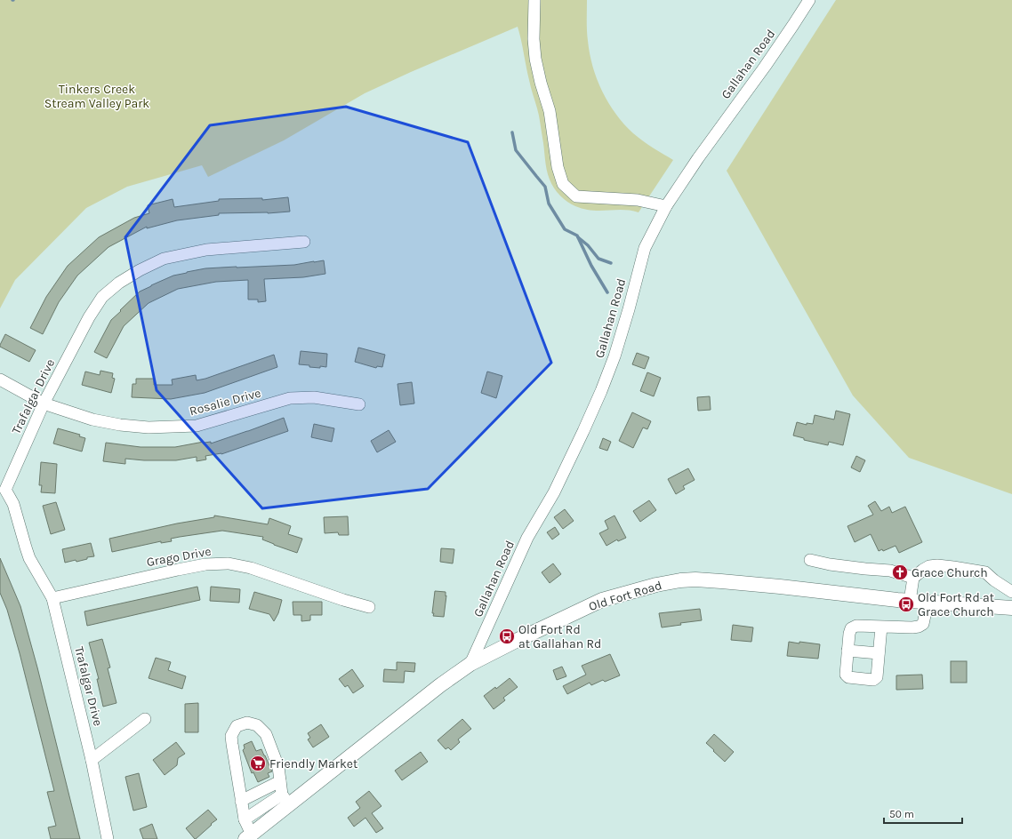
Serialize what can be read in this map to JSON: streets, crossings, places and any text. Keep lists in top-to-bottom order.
{
  "streets": {
    "main road": ["Old Fort Road"],
    "street": [
      "Gallahan Road",
      "Trafalgar Drive",
      "Rosalie Drive",
      "Grago Drive"
    ]
  },
  "crossings": [
    ["Gallahan Road", "Old Fort Road"],
    ["Trafalgar Drive", "Rosalie Drive"],
    ["Trafalgar Drive", "Grago Drive"]
  ],
  "parks": ["Tinkers Creek Stream Valley Park"],
  "places": {
    "church": ["Grace Church"],
    "bus stop": ["Old Fort Rd at Grace Church", "Old Fort Rd at Gallahan Rd"],
    "supermarket": ["Friendly Market"]
  },
  "scale_bar": "50 m"
}
